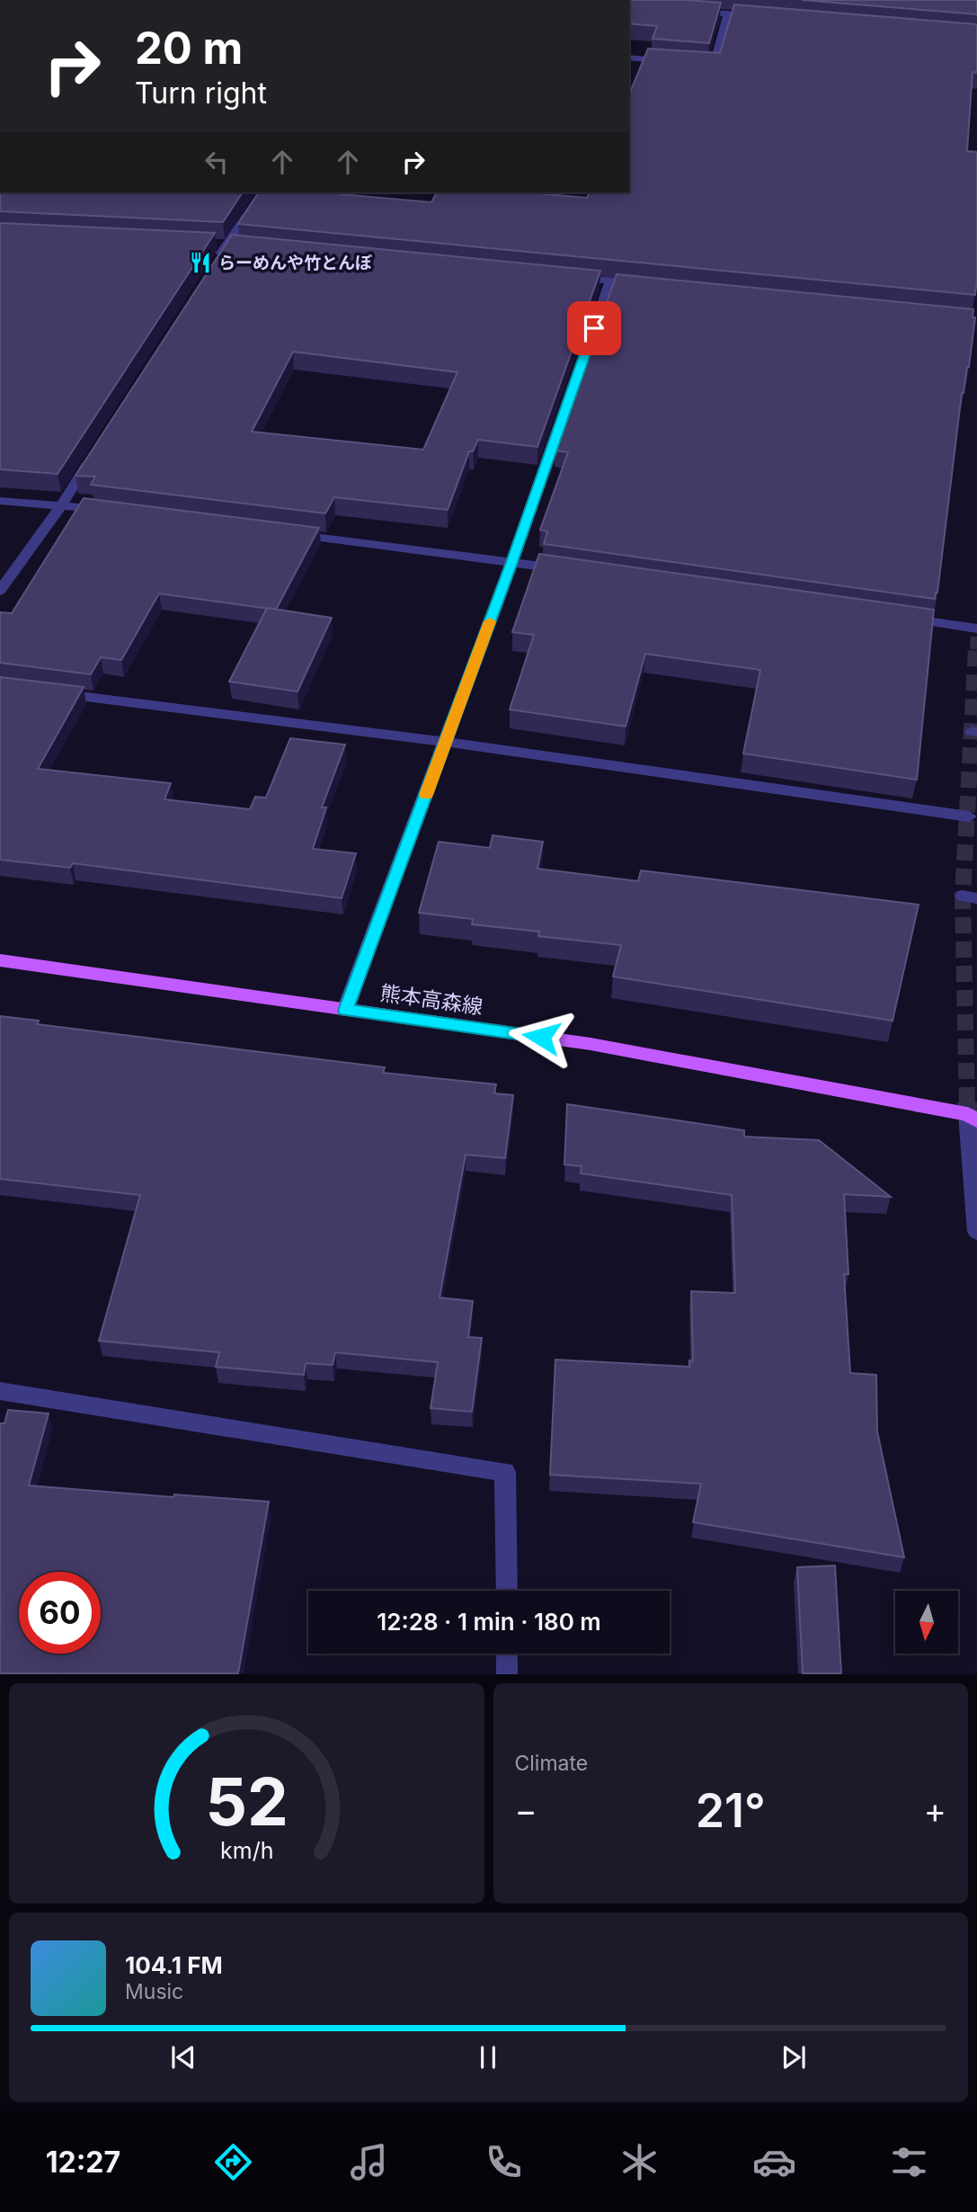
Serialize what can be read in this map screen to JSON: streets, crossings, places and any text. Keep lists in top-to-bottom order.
{
  "streets": {
    "main road": ["熊本高森線"]
  },
  "places": {
    "restaurant": ["らーめんや竹とんぼ"]
  },
  "north": "bottom",
  "page": {
    "turn": ["20 m", "Turn right"],
    "limit": "60",
    "trip": "12:28 · 1 min · 180 m",
    "tile": "Climate",
    "heat": ["−", "21°", "+"],
    "song": ["104.1 FM", "Music"],
    "tabs": "12:27",
    "gauge": ["52", "km/h"]
  }
}
